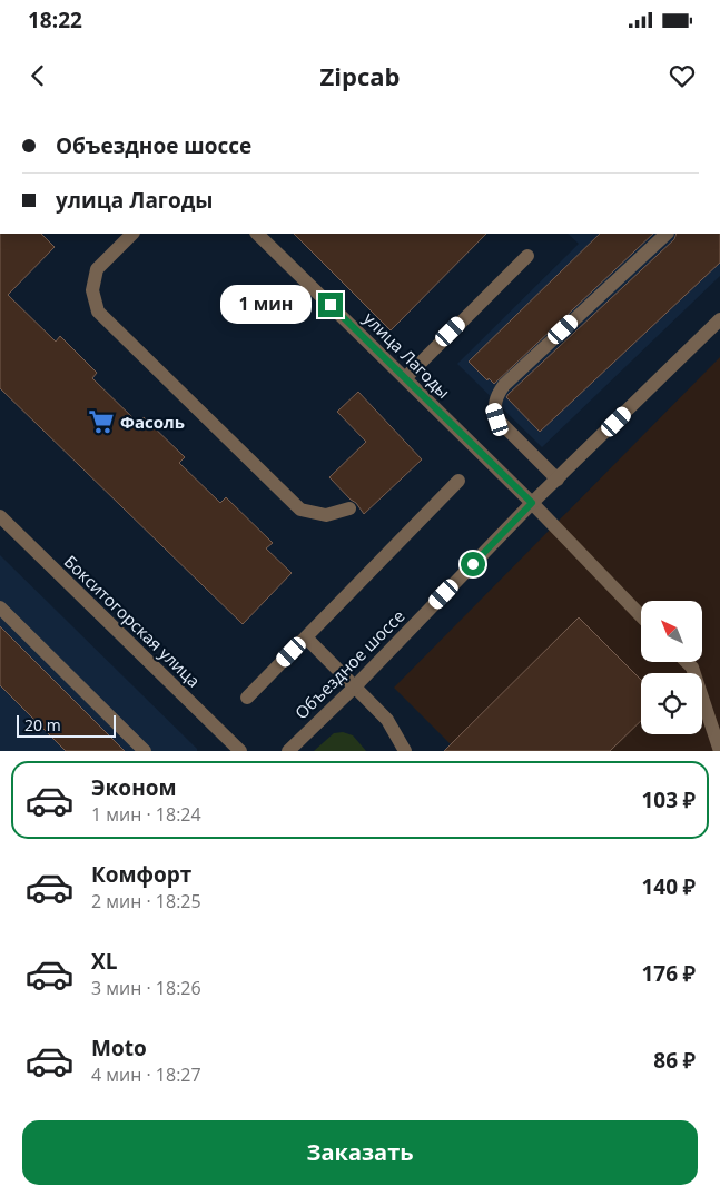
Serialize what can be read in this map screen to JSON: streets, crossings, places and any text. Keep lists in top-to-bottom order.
{
  "streets": {
    "street": ["улица Лагоды", "Бокситогорская улица", "Объездное шоссе"]
  },
  "crossings": [
    ["улица Лагоды", "Объездное шоссе"]
  ],
  "places": {
    "supermarket": ["Фасоль"]
  },
  "scale_bar": "20 m",
  "north": "top left",
  "page": {
    "status": "18:22",
    "header": "Zipcab",
    "banner": ["Объездное шоссе", "улица Лагоды"],
    "bubble": "1 мин",
    "scale": "20 m",
    "list": [
      {
        "name": "Эконом",
        "note": "1 мин · 18:24",
        "value": "103 ₽"
      },
      {
        "name": "Комфорт",
        "note": "2 мин · 18:25",
        "value": "140 ₽"
      },
      {
        "name": "XL",
        "note": "3 мин · 18:26",
        "value": "176 ₽"
      },
      {
        "name": "Moto",
        "note": "4 мин · 18:27",
        "value": "86 ₽"
      }
    ],
    "buttons": "Заказать"
  }
}
